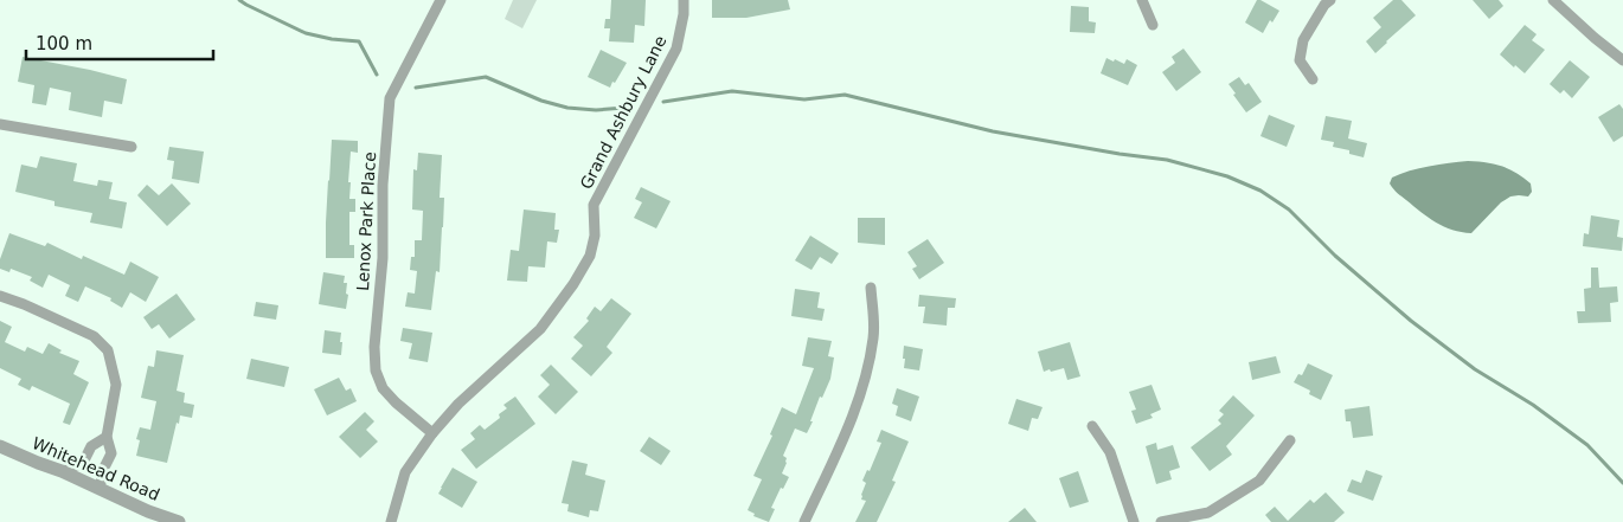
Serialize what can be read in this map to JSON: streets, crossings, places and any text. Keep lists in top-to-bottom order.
{
  "streets": {
    "street": ["Grand Ashbury Lane", "Lenox Park Place", "Whitehead Road"]
  },
  "crossings": [
    ["Grand Ashbury Lane", "Lenox Park Place"]
  ],
  "scale_bar": "100 m"
}
